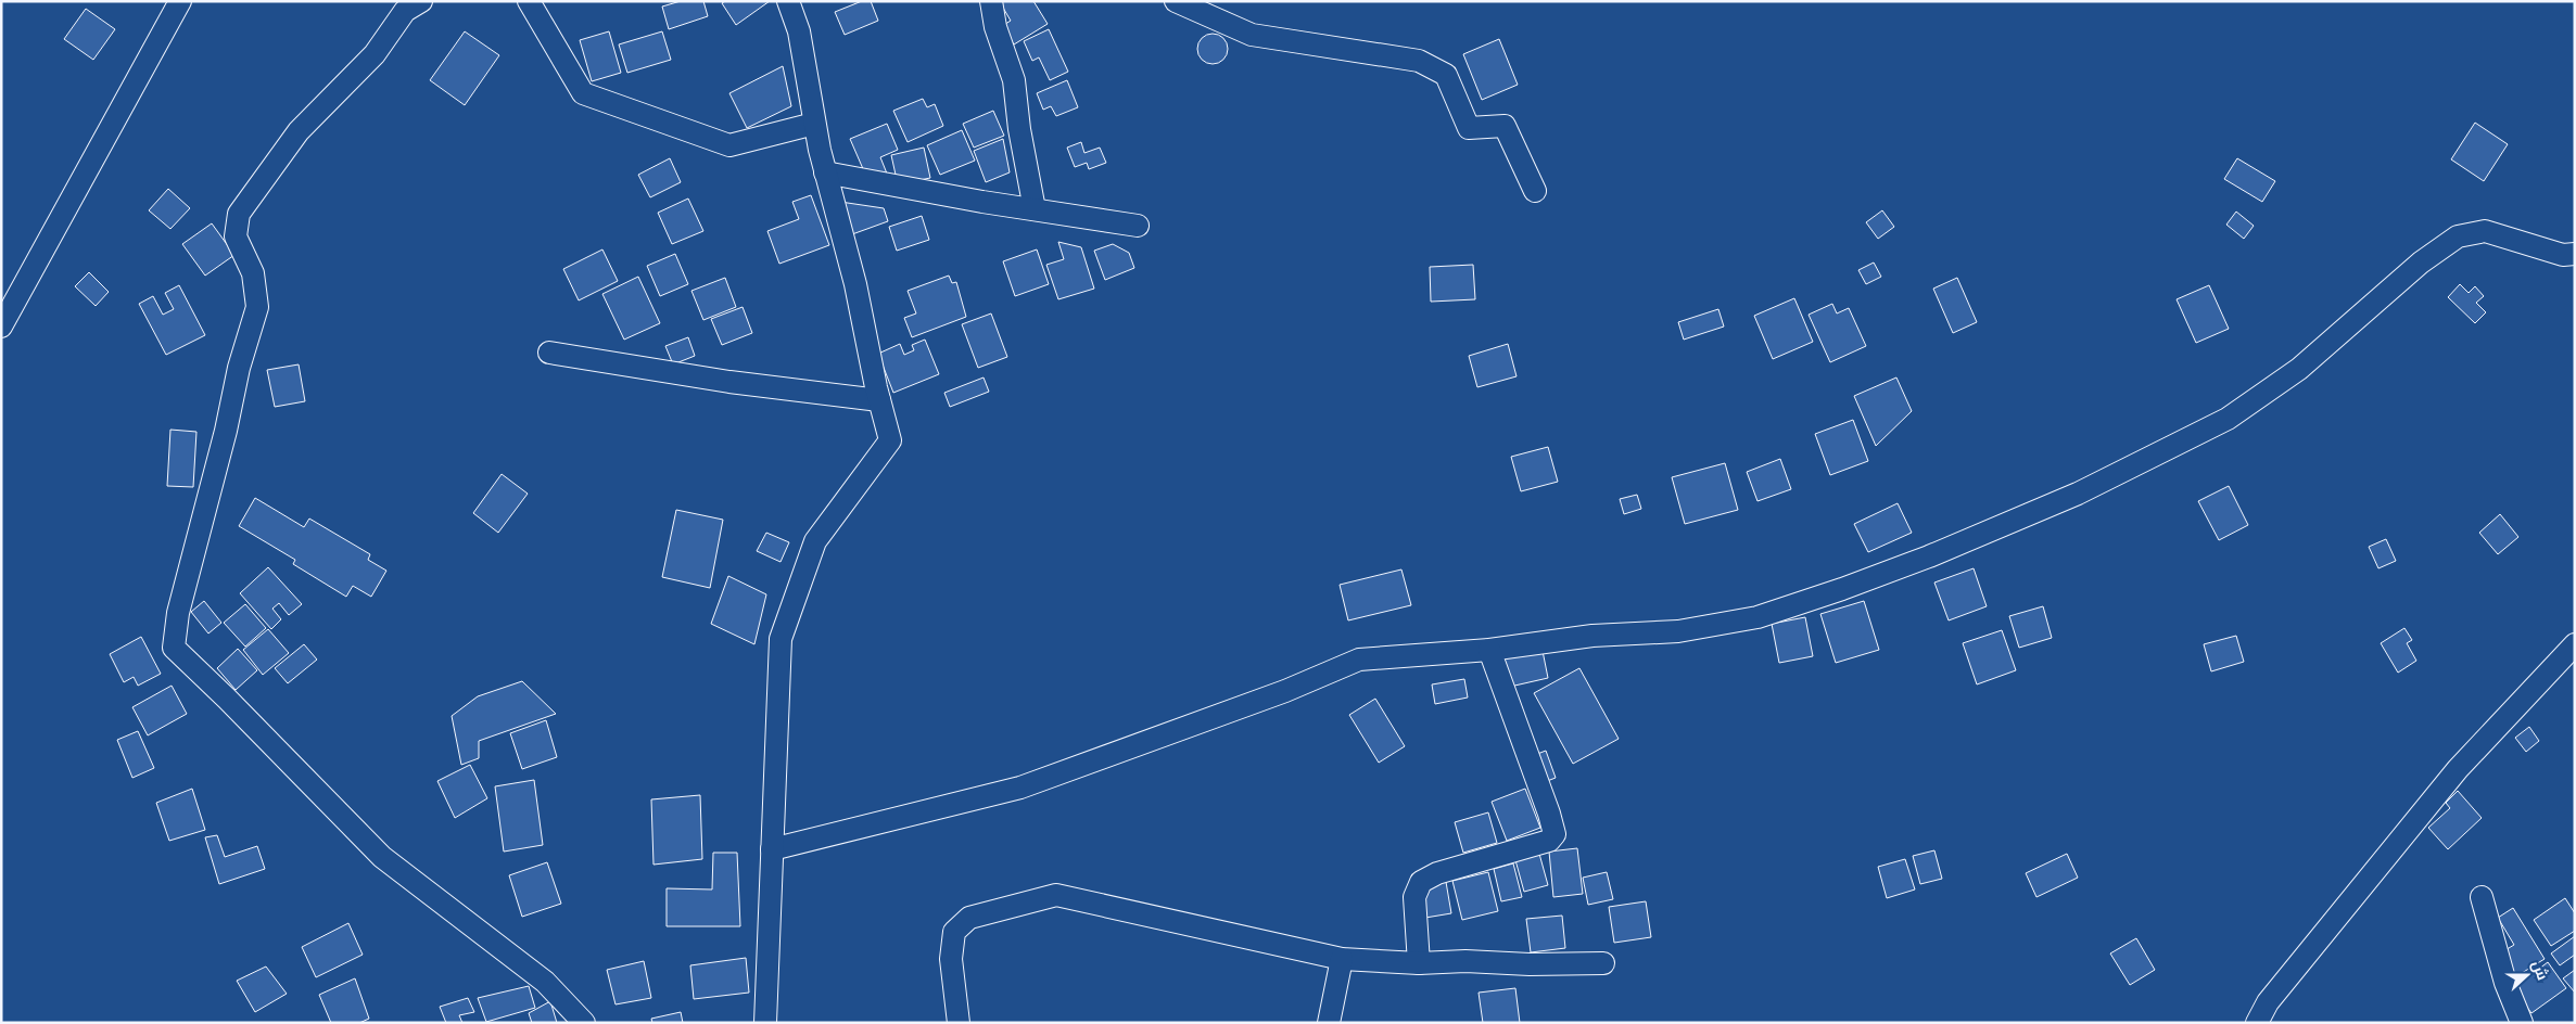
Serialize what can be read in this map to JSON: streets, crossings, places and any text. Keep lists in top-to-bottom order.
{
  "north": "right"
}
